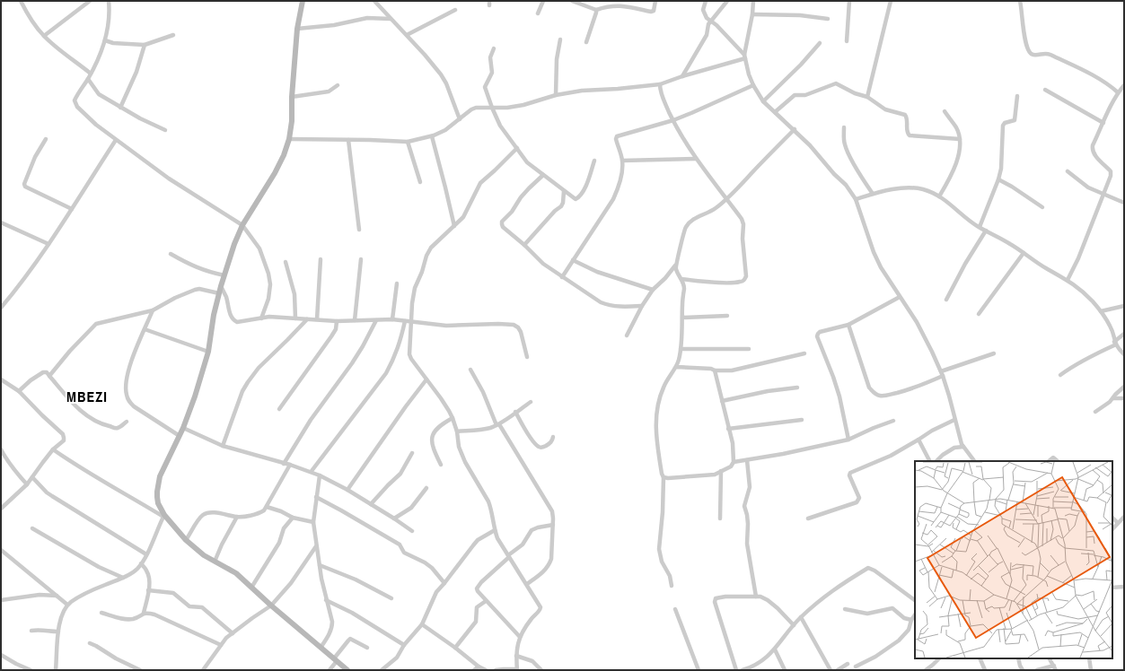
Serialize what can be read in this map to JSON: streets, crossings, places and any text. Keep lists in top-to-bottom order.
{
  "districts": ["MBEZI"]
}
